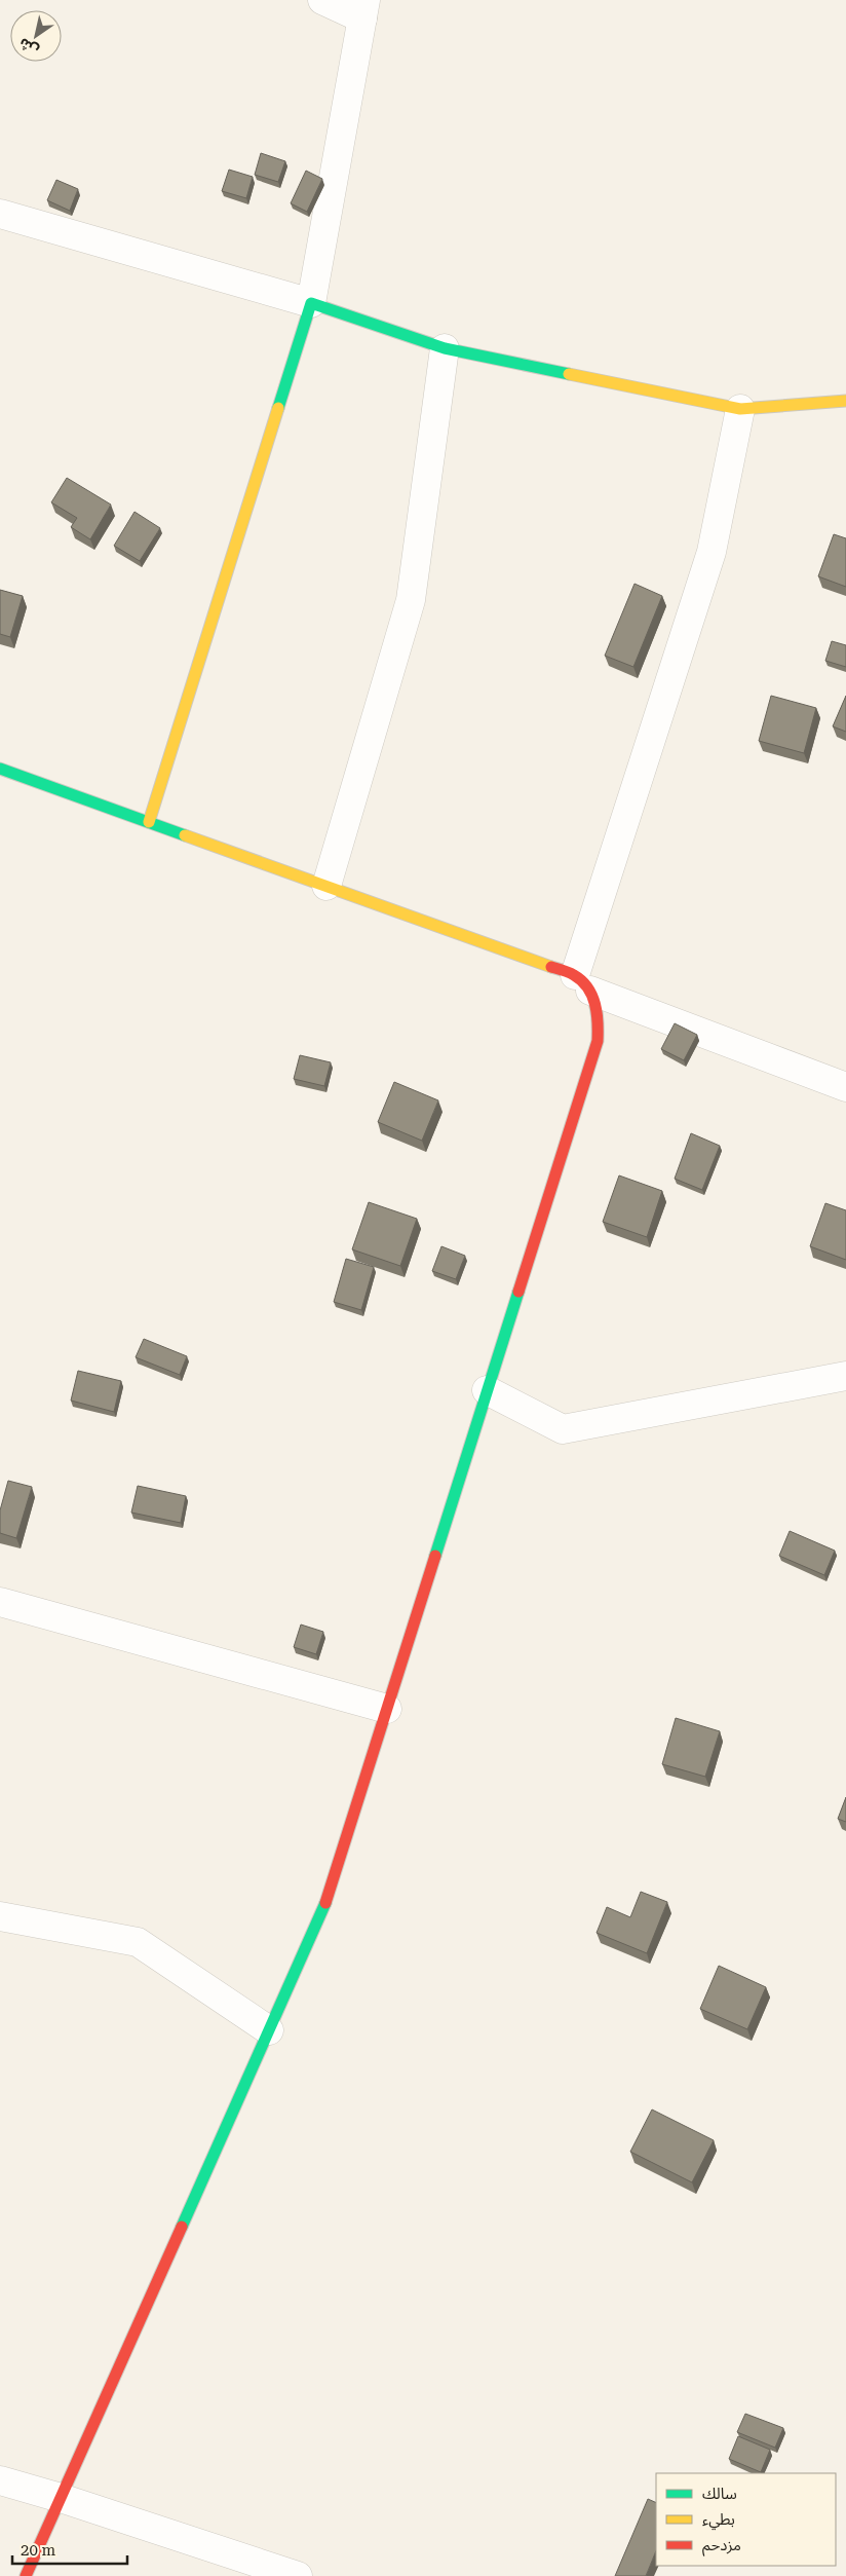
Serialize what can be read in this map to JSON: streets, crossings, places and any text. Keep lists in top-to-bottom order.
{
  "legend": ["سالك", "بطيء", "مزدحم"],
  "scale_bar": "20 m",
  "north": "bottom left"
}
